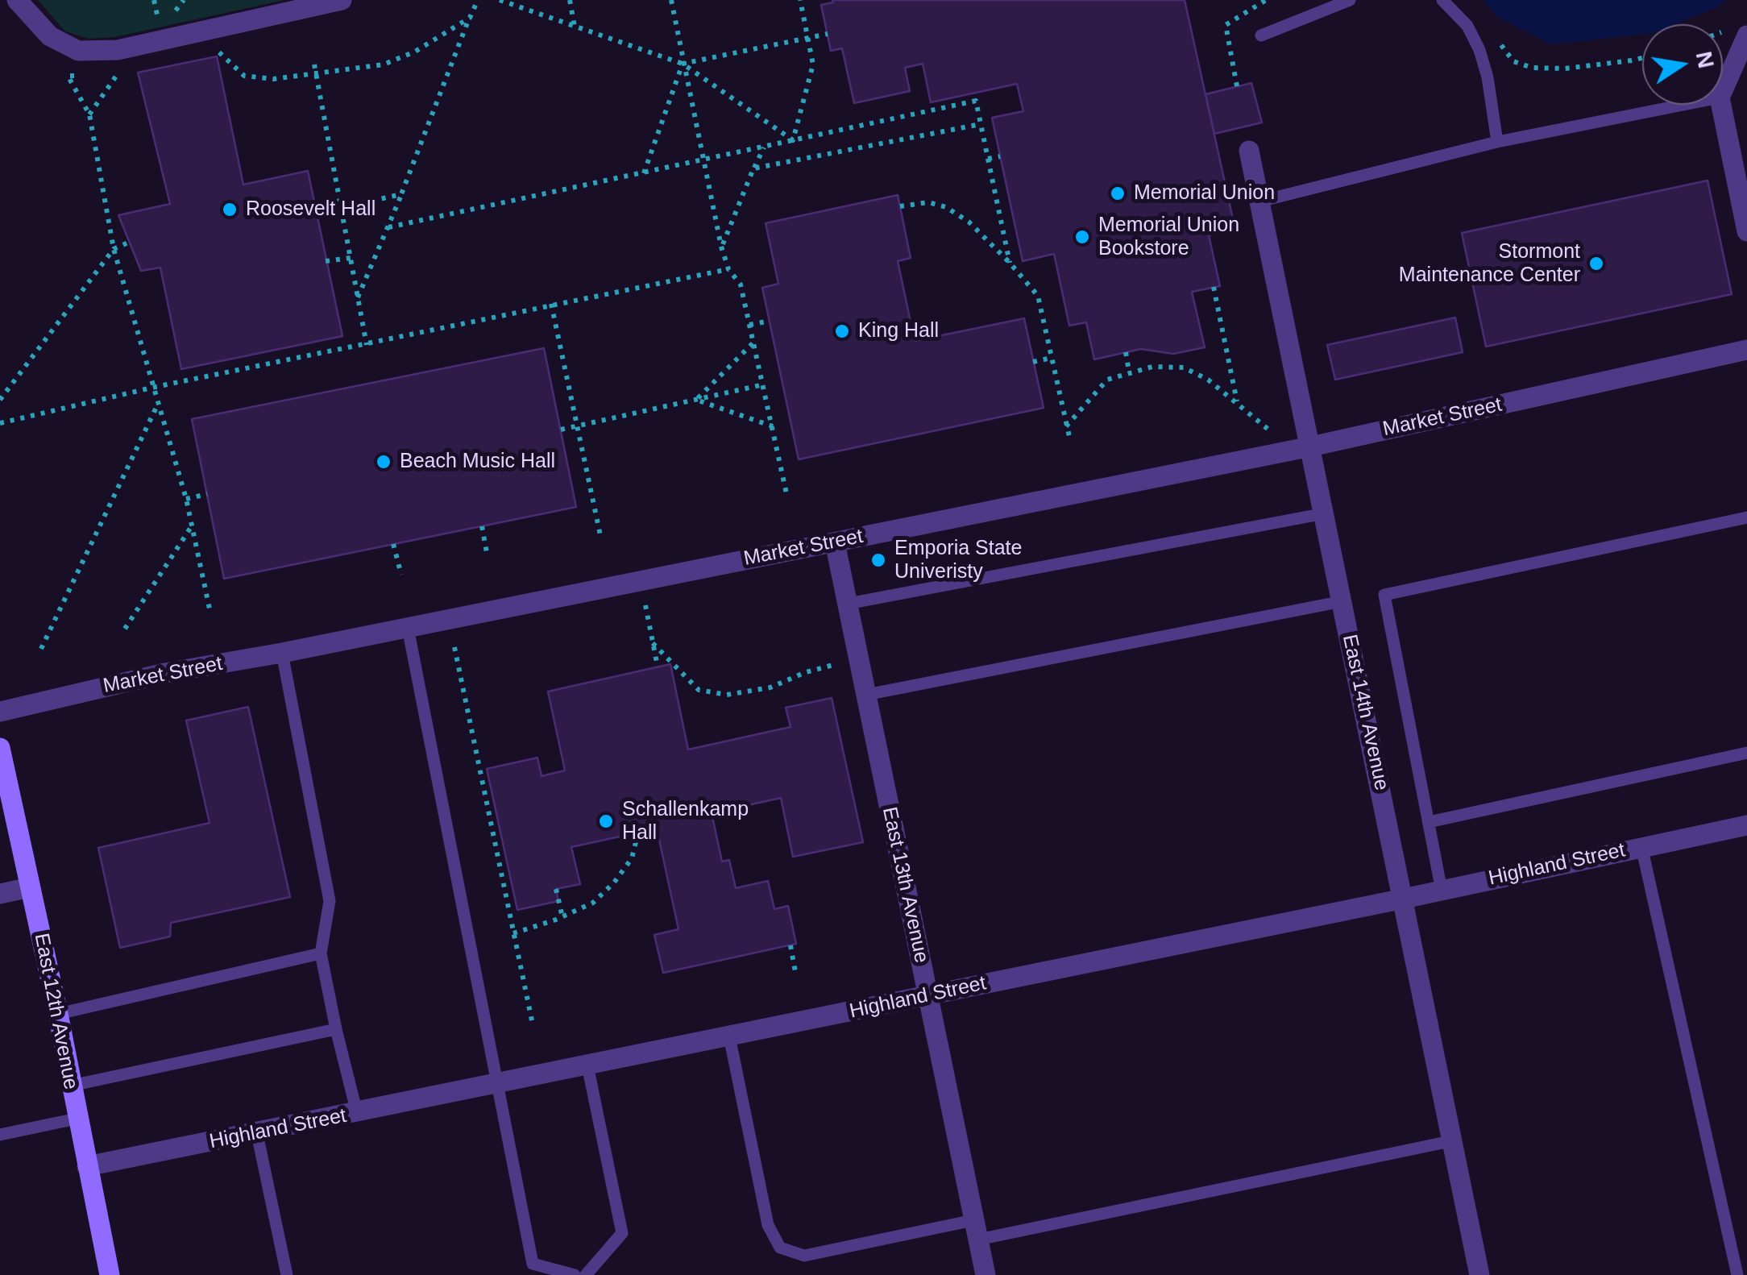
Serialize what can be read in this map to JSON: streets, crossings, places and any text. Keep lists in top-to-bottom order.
{
  "streets": {
    "main road": ["East 12th Avenue"],
    "street": [
      "Market Street",
      "East 14th Avenue",
      "Highland Street",
      "East 13th Avenue"
    ]
  },
  "crossings": [
    ["Market Street", "East 14th Avenue"],
    ["Market Street", "East 13th Avenue"],
    ["East 14th Avenue", "Highland Street"],
    ["Highland Street", "East 13th Avenue"],
    ["Highland Street", "East 12th Avenue"]
  ],
  "places": [
    "Memorial Union",
    "Roosevelt Hall",
    "Memorial Union Bookstore",
    "Stormont Maintenance Center",
    "King Hall",
    "Beach Music Hall",
    "Emporia State Univeristy",
    "Schallenkamp Hall"
  ],
  "north": "right"
}
